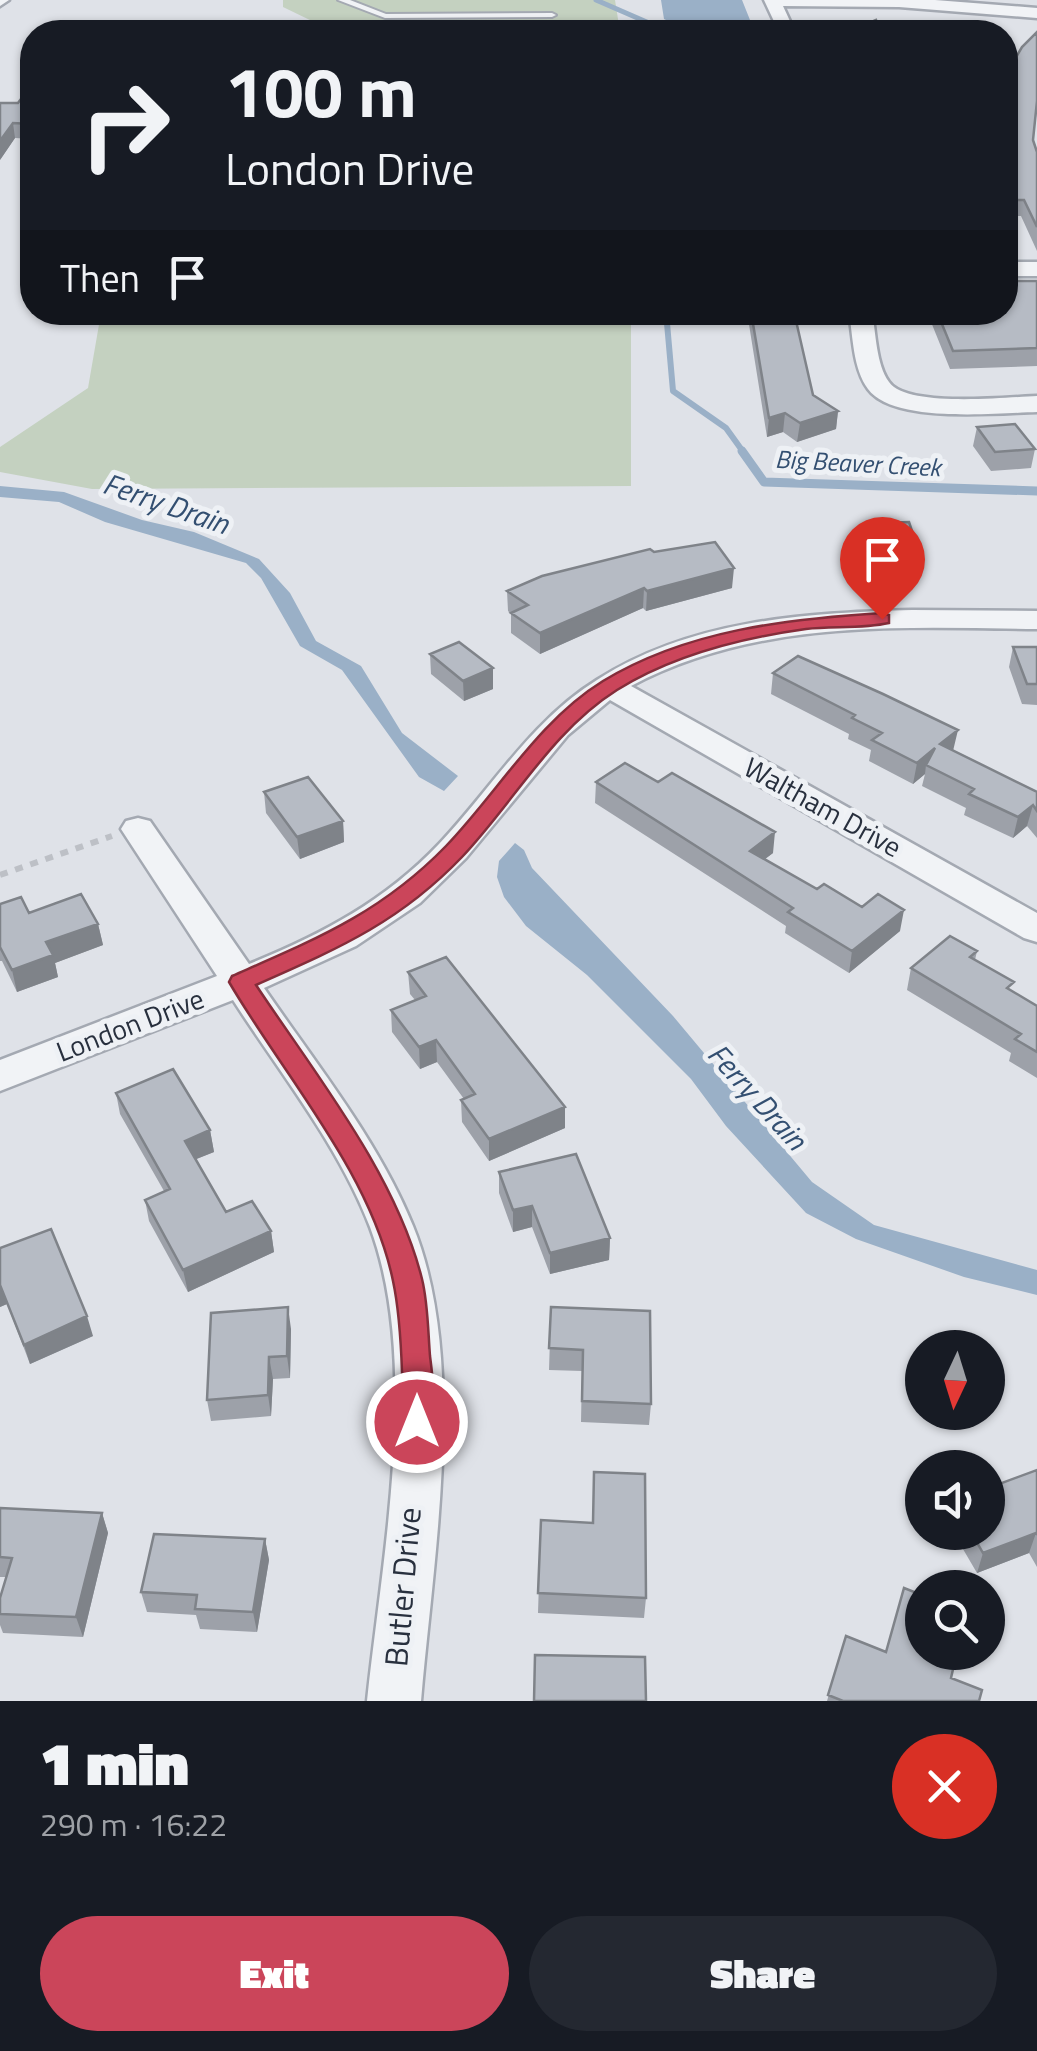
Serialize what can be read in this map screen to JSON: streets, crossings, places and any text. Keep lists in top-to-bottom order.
{
  "streets": {
    "street": ["Waltham Drive", "London Drive", "Butler Drive"]
  },
  "crossings": [
    ["Waltham Drive", "London Drive"],
    ["London Drive", "Butler Drive"]
  ],
  "water": ["Big Beaver Creek", "Ferry Drain"],
  "north": "bottom",
  "page": {
    "turn": ["100 m", "London Drive"],
    "then": "Then",
    "heading": ["1 min", "290 m · 16:22"],
    "buttons": ["Exit", "Share"]
  }
}
